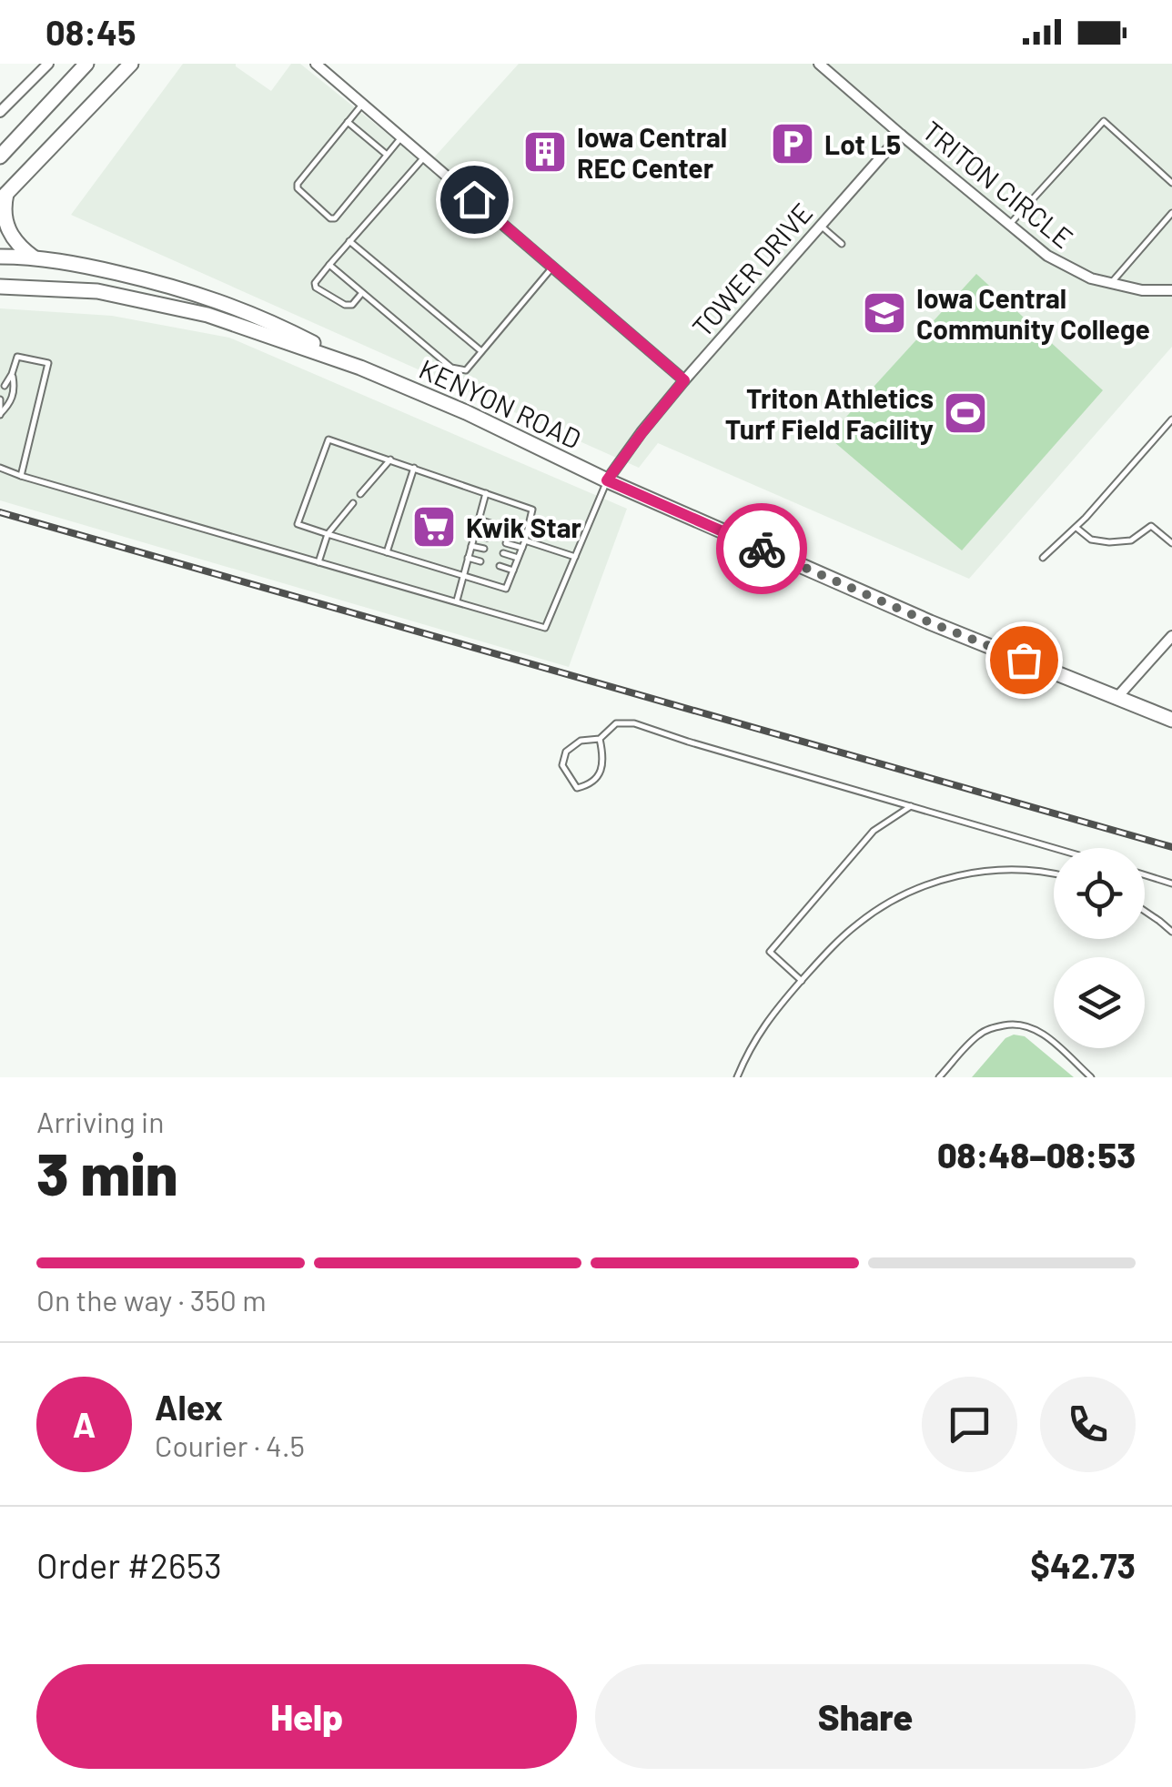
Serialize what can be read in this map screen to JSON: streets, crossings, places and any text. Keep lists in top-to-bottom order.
{
  "streets": {
    "main road": ["KENYON ROAD"],
    "street": ["TRITON CIRCLE", "TOWER DRIVE"]
  },
  "crossings": [
    ["TRITON CIRCLE", "TOWER DRIVE"],
    ["TOWER DRIVE", "KENYON ROAD"]
  ],
  "places": {
    "parking": ["Lot L5"],
    "building": ["Iowa Central REC Center"],
    "school or university": ["Iowa Central Community College"],
    "sports": ["Triton Athletics Turf Field Facility"],
    "supermarket": ["Kwik Star"]
  },
  "page": {
    "status": "08:45",
    "heading": ["3 min", "Arriving in", "08:48–08:53"],
    "panel": [
      "Alex",
      "Courier · 4.5",
      "Order #2653",
      "$42.73"
    ],
    "bar": "On the way · 350 m",
    "round": "A",
    "buttons": ["Help", "Share"]
  }
}
